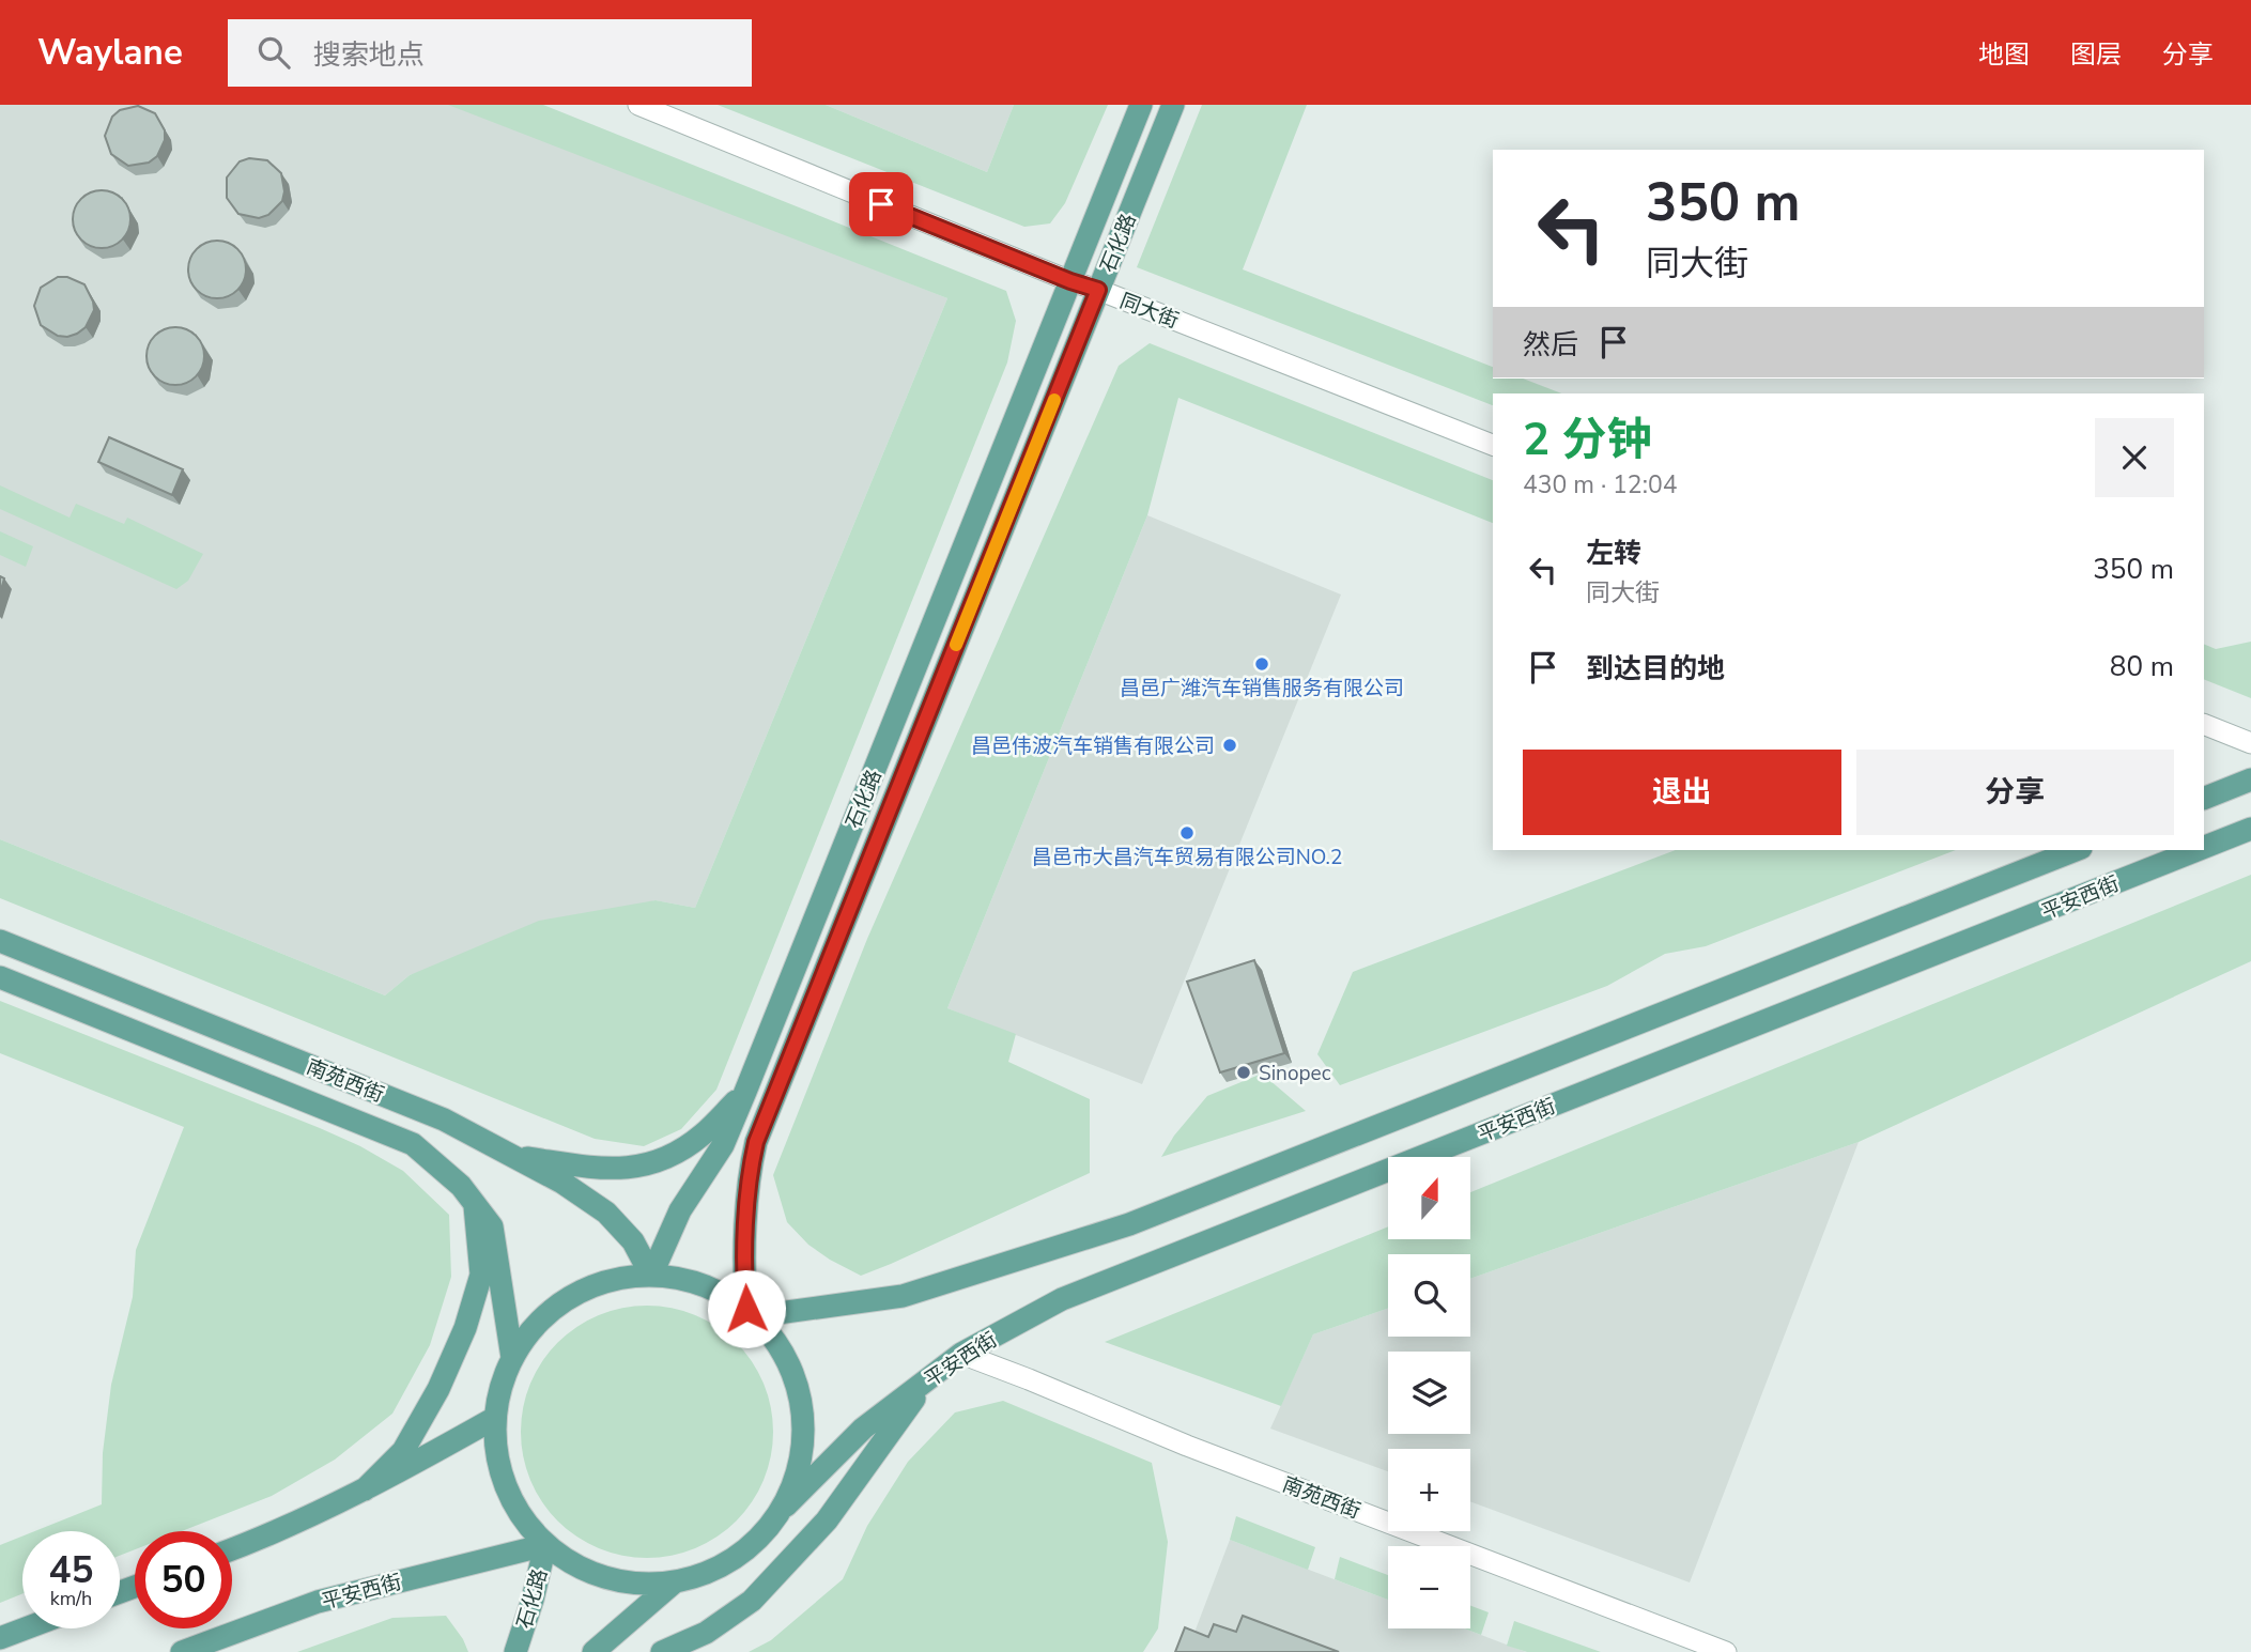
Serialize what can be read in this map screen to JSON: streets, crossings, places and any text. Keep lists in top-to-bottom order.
{
  "streets": {
    "main road": ["石化路", "平安西街", "南苑西街"],
    "street": ["同大街"]
  },
  "crossings": [
    ["石化路", "同大街"],
    ["石化路", "平安西街"],
    ["石化路", "南苑西街"],
    ["平安西街", "南苑西街"]
  ],
  "places": [
    "昌邑广潍汽车销售服务有限公司",
    "昌邑伟波汽车销售有限公司",
    "昌邑市大昌汽车贸易有限公司NO.2",
    "Sinopec"
  ],
  "north": "top",
  "page": {
    "header": "Waylane",
    "search": "搜索地点",
    "nav": ["地图", "图层", "分享"],
    "turn": ["350 m", "同大街"],
    "then": "然后",
    "heading": ["2 分钟", "430 m · 12:04"],
    "list": [
      {
        "name": "左转",
        "note": "同大街",
        "value": "350 m"
      },
      {
        "name": "到达目的地",
        "value": "80 m"
      }
    ],
    "buttons": ["退出", "分享"],
    "map_buttons": ["+", "−"],
    "speed": "45 km/h",
    "limit": "50"
  }
}
